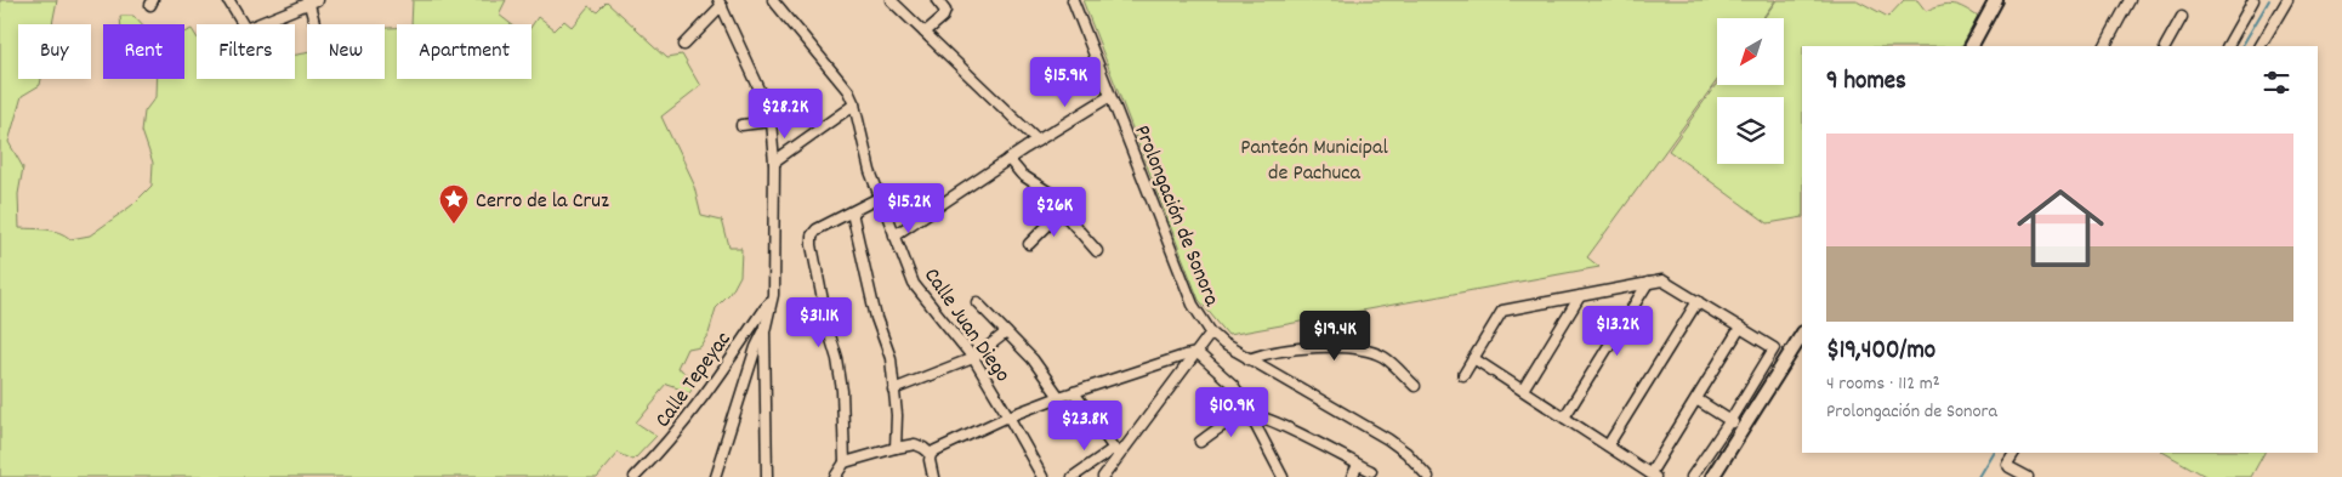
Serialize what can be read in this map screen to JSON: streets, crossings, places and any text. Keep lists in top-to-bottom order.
{
  "streets": {
    "street": ["Prolongación de Sonora", "Calle Juan Diego", "Calle Tepeyac"]
  },
  "parks": ["Panteón Municipal de Pachuca"],
  "places": {
    "place": ["Cerro de la Cruz"]
  },
  "north": "bottom left",
  "page": {
    "chip": [
      "Buy",
      "Rent",
      "Filters",
      "New",
      "Apartment"
    ],
    "heading": "9 homes",
    "price": [
      "$15.9K",
      "$28.2K",
      "$15.2K",
      "$26K",
      "$31.1K",
      "$13.2K",
      "$19.4K",
      "$10.9K",
      "$23.8K"
    ],
    "list": [
      {
        "name": "$19,400/mo",
        "note": "4 rooms · 112 m² · Prolongación de Sonora"
      }
    ]
  }
}
